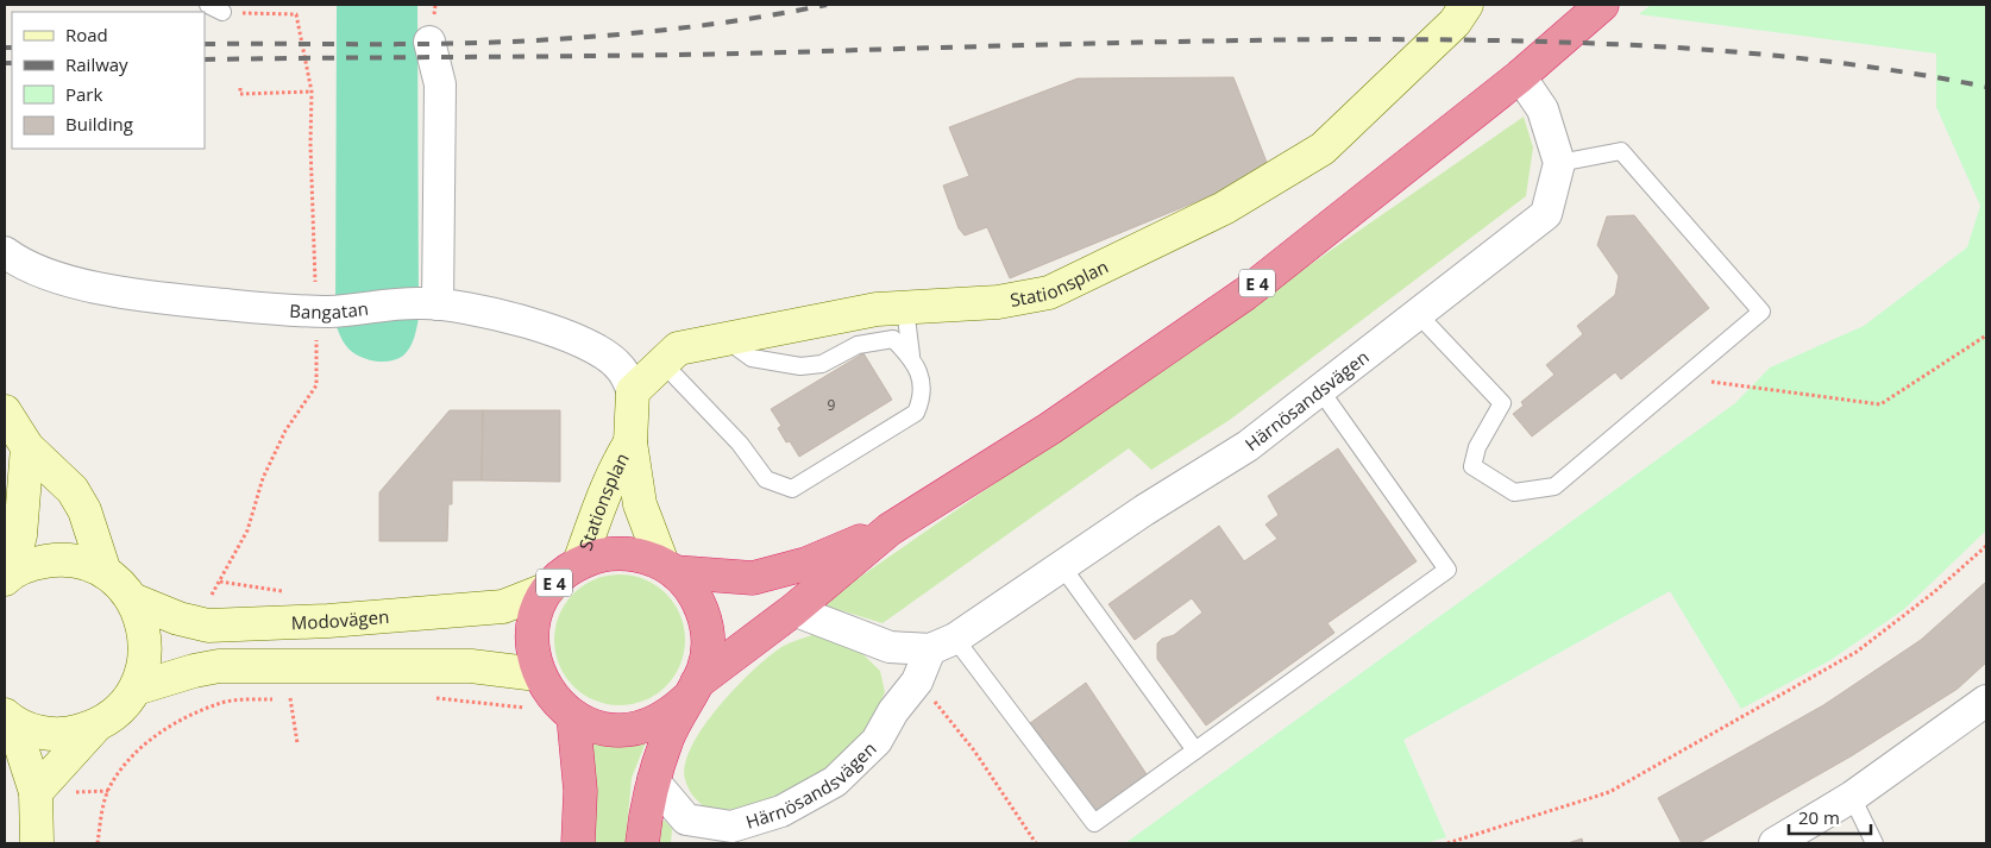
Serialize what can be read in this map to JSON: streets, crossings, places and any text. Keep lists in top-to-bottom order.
{
  "streets": {
    "highway": ["E 4"],
    "main road": ["Stationsplan", "Modovägen"],
    "street": ["Bangatan", "Härnösandsvägen"]
  },
  "crossings": [
    ["Stationsplan", "E 4"],
    ["Stationsplan", "Bangatan"],
    ["Stationsplan", "Modovägen"],
    ["E 4", "Modovägen"]
  ],
  "house_numbers": ["9"],
  "legend": [
    "Road",
    "Railway",
    "Park",
    "Building"
  ],
  "scale_bar": "20 m"
}
